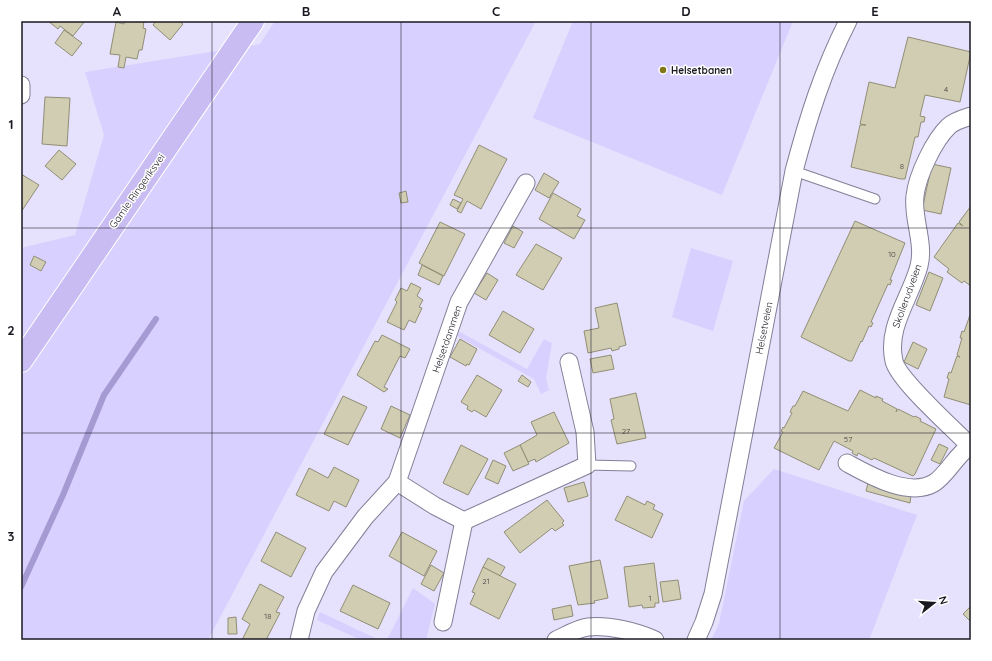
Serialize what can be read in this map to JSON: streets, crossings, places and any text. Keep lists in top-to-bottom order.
{
  "streets": {
    "main road": ["Gamle Ringeriksvei"],
    "street": ["Skollerudveien", "Helsetveien", "Helsetdammen"]
  },
  "places": ["Helsetbanen"],
  "house_numbers": [
    "4",
    "8",
    "10",
    "27",
    "57",
    "21",
    "1",
    "18"
  ],
  "north": "right",
  "grid": {
    "columns": [
      "A",
      "B",
      "C",
      "D",
      "E"
    ],
    "rows": ["1", "2", "3"]
  }
}
